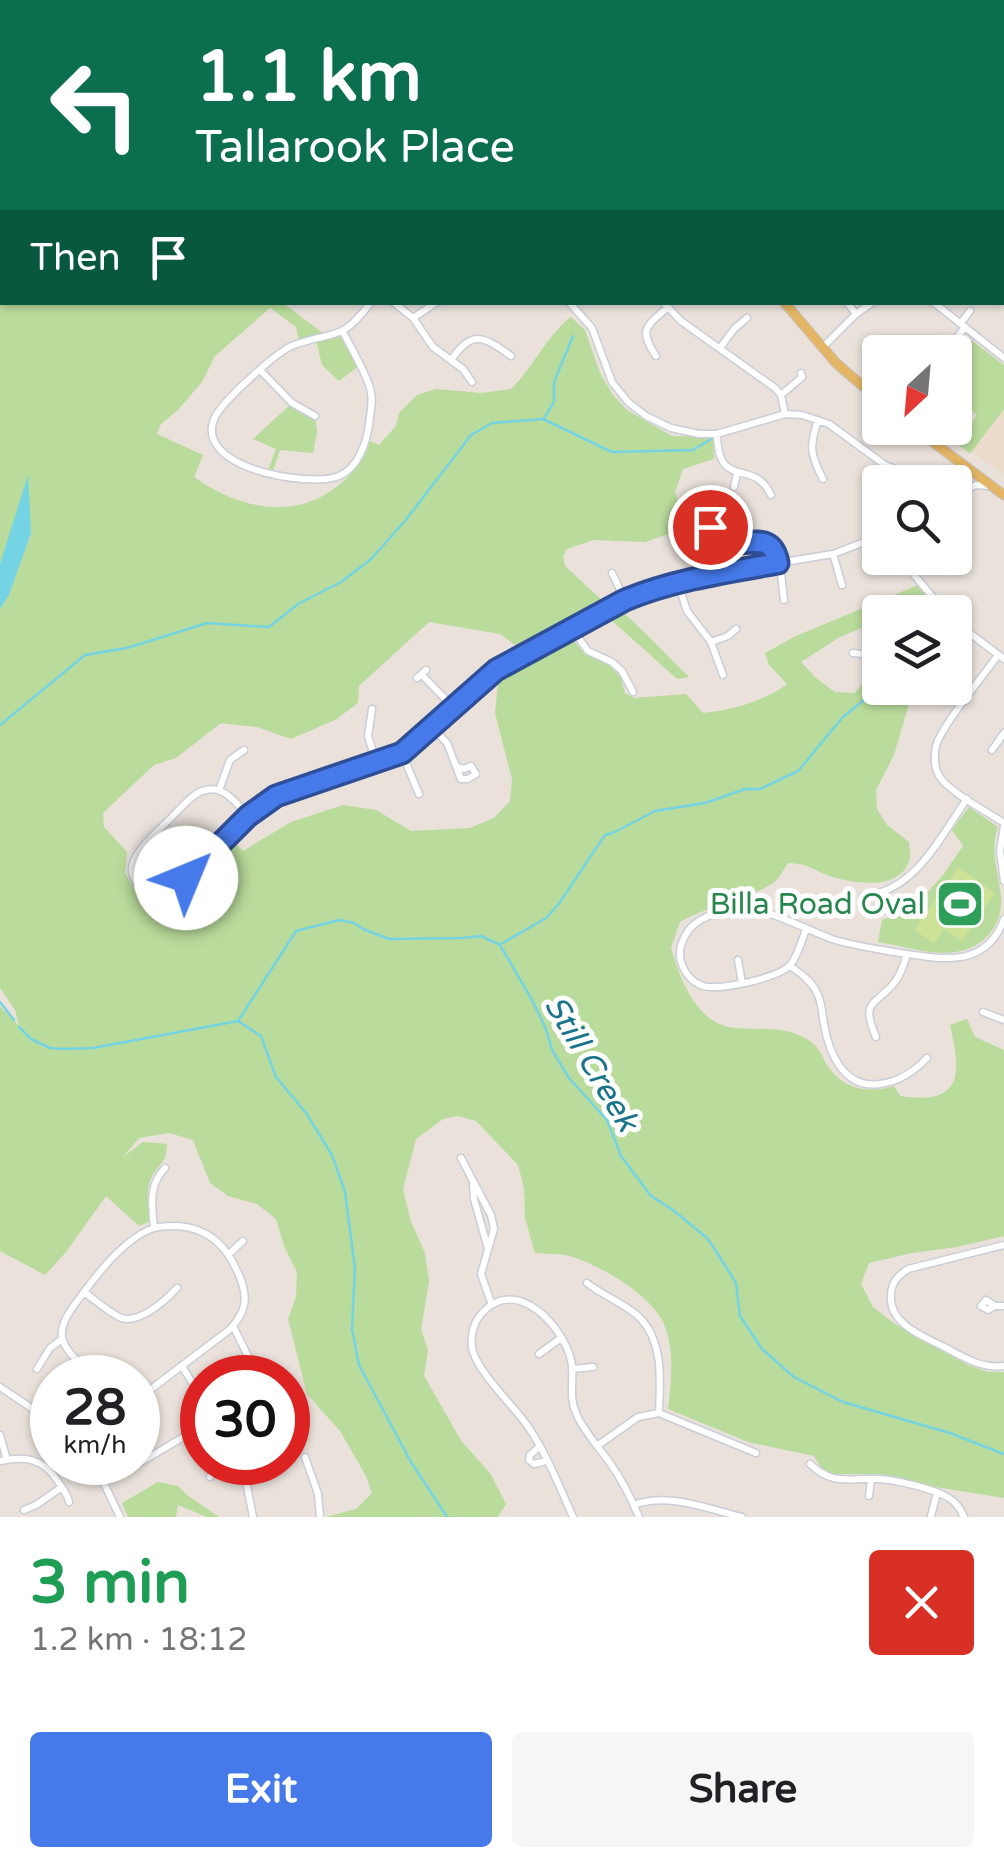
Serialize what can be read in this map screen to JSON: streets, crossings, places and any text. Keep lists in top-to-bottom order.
{
  "water": ["Still Creek"],
  "places": {
    "sports": ["Billa Road Oval"]
  },
  "north": "bottom left",
  "page": {
    "turn": ["1.1 km", "Tallarook Place"],
    "then": "Then",
    "speed": "28 km/h",
    "limit": "30",
    "heading": ["3 min", "1.2 km · 18:12"],
    "buttons": ["Exit", "Share"]
  }
}
